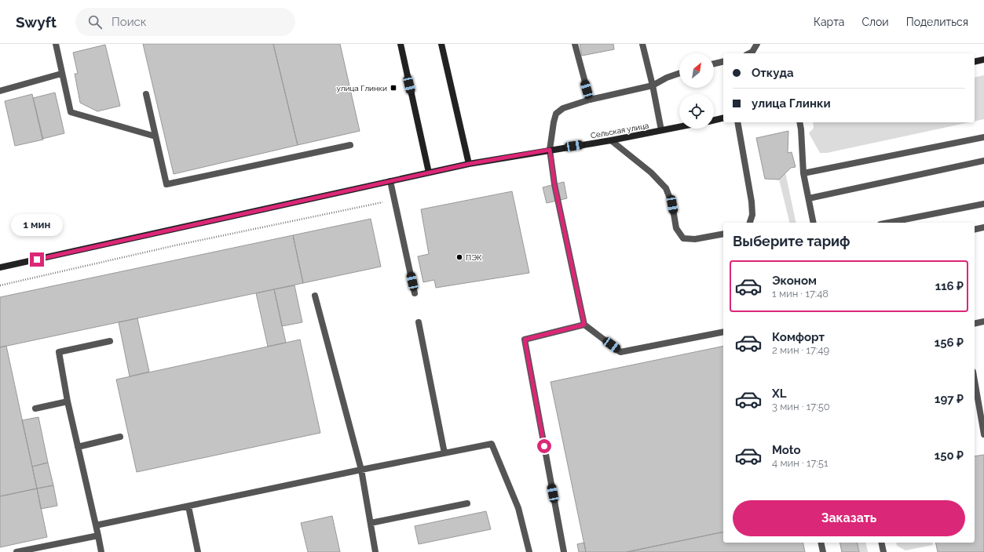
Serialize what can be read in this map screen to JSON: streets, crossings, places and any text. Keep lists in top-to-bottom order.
{
  "streets": {
    "main road": ["Сельская улица"]
  },
  "places": {
    "transit": ["улица Глинки"],
    "other": ["ПЭК"]
  },
  "north": "top right",
  "page": {
    "header": "Swyft",
    "search": "Поиск",
    "nav": ["Карта", "Слои", "Поделиться"],
    "banner": ["Откуда", "улица Глинки"],
    "bubble": "1 мин",
    "heading": "Выберите тариф",
    "list": [
      {
        "name": "Эконом",
        "note": "1 мин · 17:48",
        "value": "116 ₽"
      },
      {
        "name": "Комфорт",
        "note": "2 мин · 17:49",
        "value": "156 ₽"
      },
      {
        "name": "XL",
        "note": "3 мин · 17:50",
        "value": "197 ₽"
      },
      {
        "name": "Moto",
        "note": "4 мин · 17:51",
        "value": "150 ₽"
      }
    ],
    "buttons": "Заказать"
  }
}
